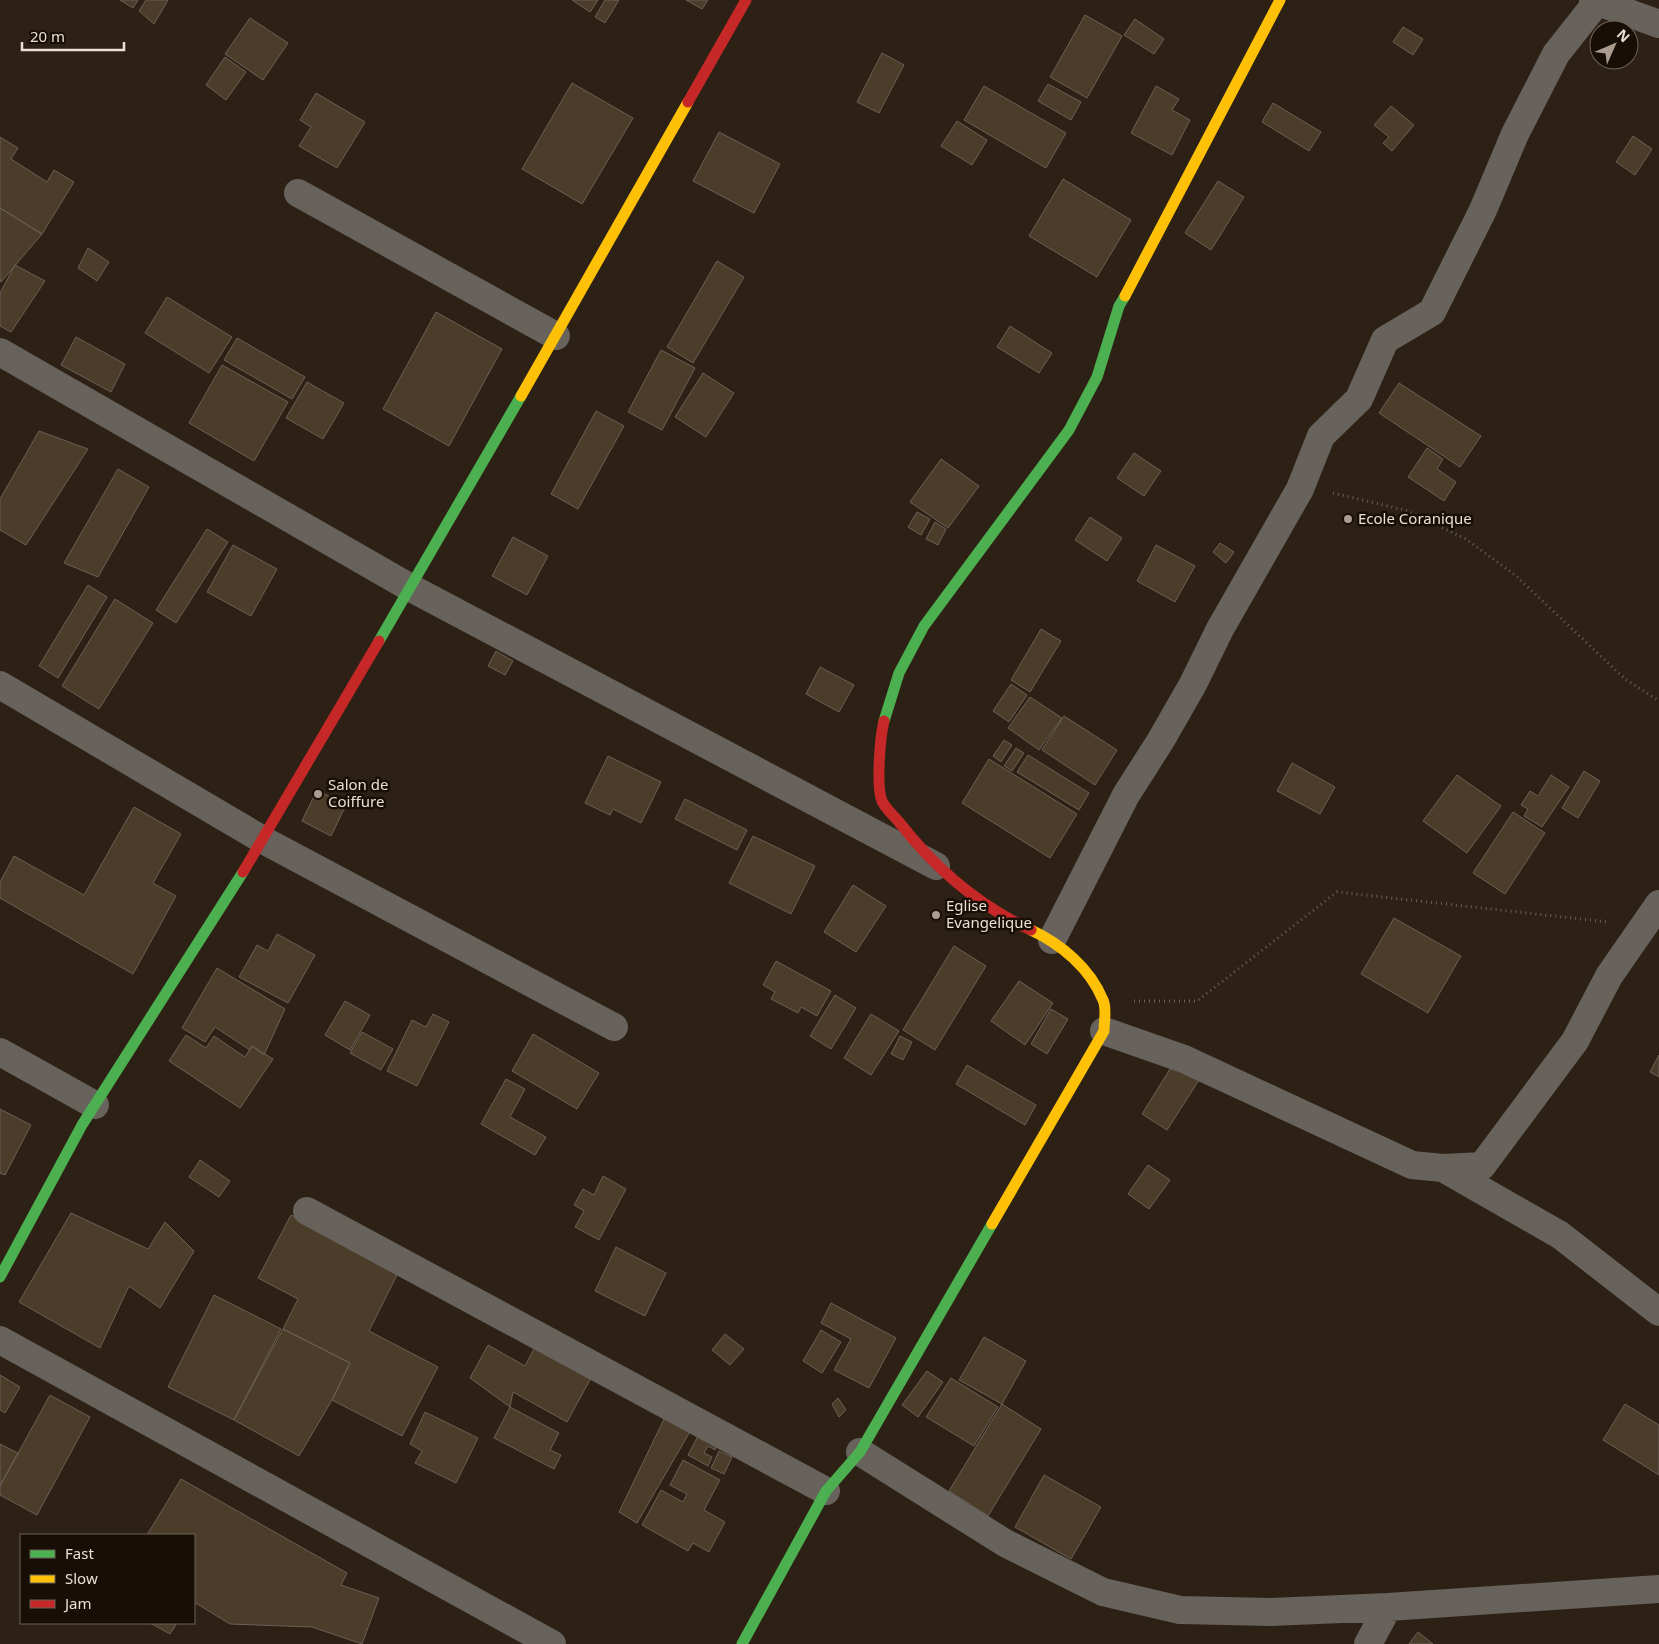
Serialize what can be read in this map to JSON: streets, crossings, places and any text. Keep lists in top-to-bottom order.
{
  "places": ["Ecole Coranique", "Salon de Coiffure", "Eglise Evangelique"],
  "legend": ["Fast", "Slow", "Jam"],
  "scale_bar": "20 m",
  "north": "top right"
}
